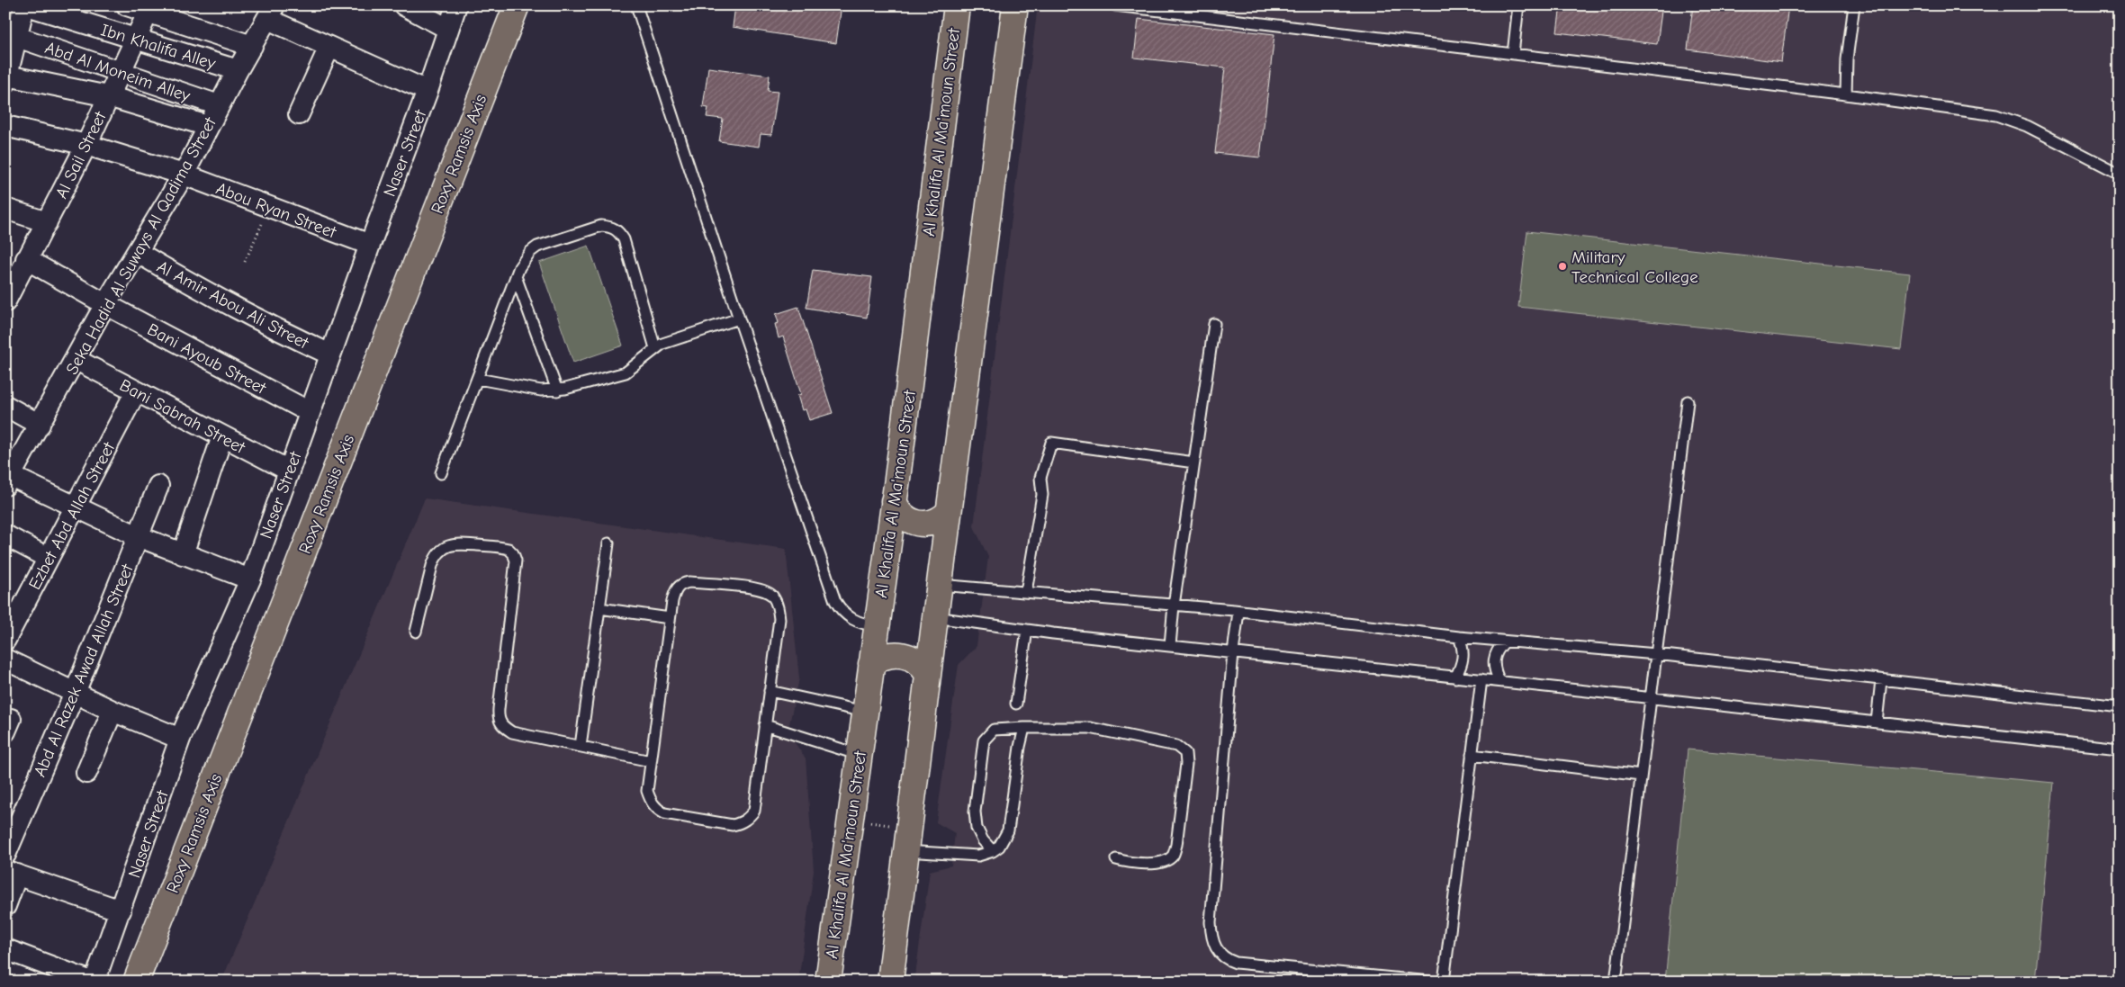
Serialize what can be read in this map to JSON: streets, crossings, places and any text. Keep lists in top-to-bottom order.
{
  "streets": {
    "main road": ["Al Khalifa Al Ma'moun Street", "Roxy Ramsis Axis"],
    "street": [
      "Ibn Khalifa Alley",
      "Abd Al Moneim Alley",
      "Naser Street",
      "Al Sail Street",
      "Abou Ryan Street",
      "Seka Hadid Al Suways Al Qadima Street",
      "Al Amir Abou Ali Street",
      "Bani Ayoub Street",
      "Bani Sabrah Street",
      "Ezbet Abd Allah Street",
      "Abd Al Razek Awad Allah Street"
    ]
  },
  "crossings": [
    ["Ibn Khalifa Alley", "Al Sail Street"],
    ["Ibn Khalifa Alley", "Seka Hadid Al Suways Al Qadima Street"],
    ["Abd Al Moneim Alley", "Al Sail Street"],
    ["Abd Al Moneim Alley", "Seka Hadid Al Suways Al Qadima Street"],
    ["Naser Street", "Abou Ryan Street"],
    ["Naser Street", "Al Amir Abou Ali Street"],
    ["Naser Street", "Bani Ayoub Street"],
    ["Naser Street", "Bani Sabrah Street"],
    ["Al Sail Street", "Abou Ryan Street"],
    ["Al Sail Street", "Bani Ayoub Street"],
    ["Abou Ryan Street", "Seka Hadid Al Suways Al Qadima Street"],
    ["Seka Hadid Al Suways Al Qadima Street", "Al Amir Abou Ali Street"],
    ["Seka Hadid Al Suways Al Qadima Street", "Bani Ayoub Street"],
    ["Seka Hadid Al Suways Al Qadima Street", "Bani Sabrah Street"],
    ["Bani Sabrah Street", "Ezbet Abd Allah Street"]
  ],
  "places": ["Military Technical College"]
}
